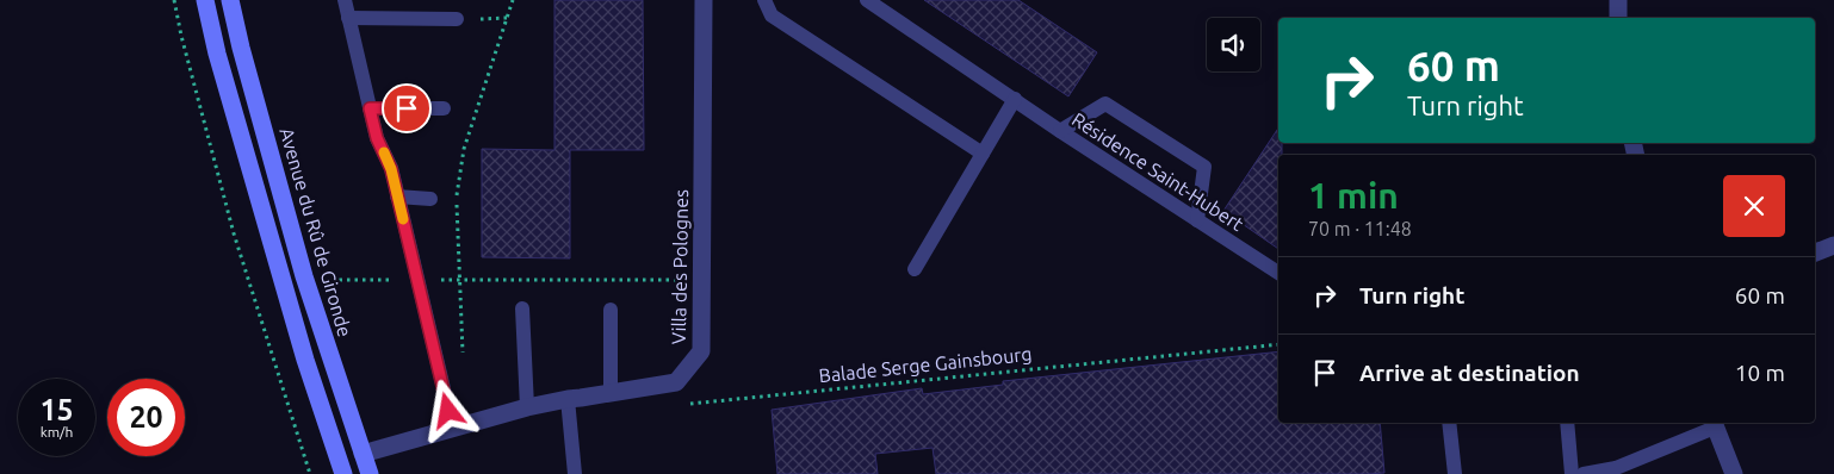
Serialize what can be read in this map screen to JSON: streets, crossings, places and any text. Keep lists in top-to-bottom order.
{
  "streets": {
    "main road": ["Avenue du Rû de Gironde"],
    "street": ["Villa des Polognes"],
    "lane": ["Résidence Saint-Hubert"],
    "path": ["Balade Serge Gainsbourg"]
  },
  "crossings": [
    ["Avenue du Rû de Gironde", "Villa des Polognes"]
  ],
  "page": {
    "turn": ["60 m", "Turn right"],
    "heading": ["1 min", "70 m · 11:48"],
    "list": [
      {
        "name": "Turn right",
        "value": "60 m"
      },
      {
        "name": "Arrive at destination",
        "value": "10 m"
      }
    ],
    "speed": "15 km/h",
    "limit": "20"
  }
}
